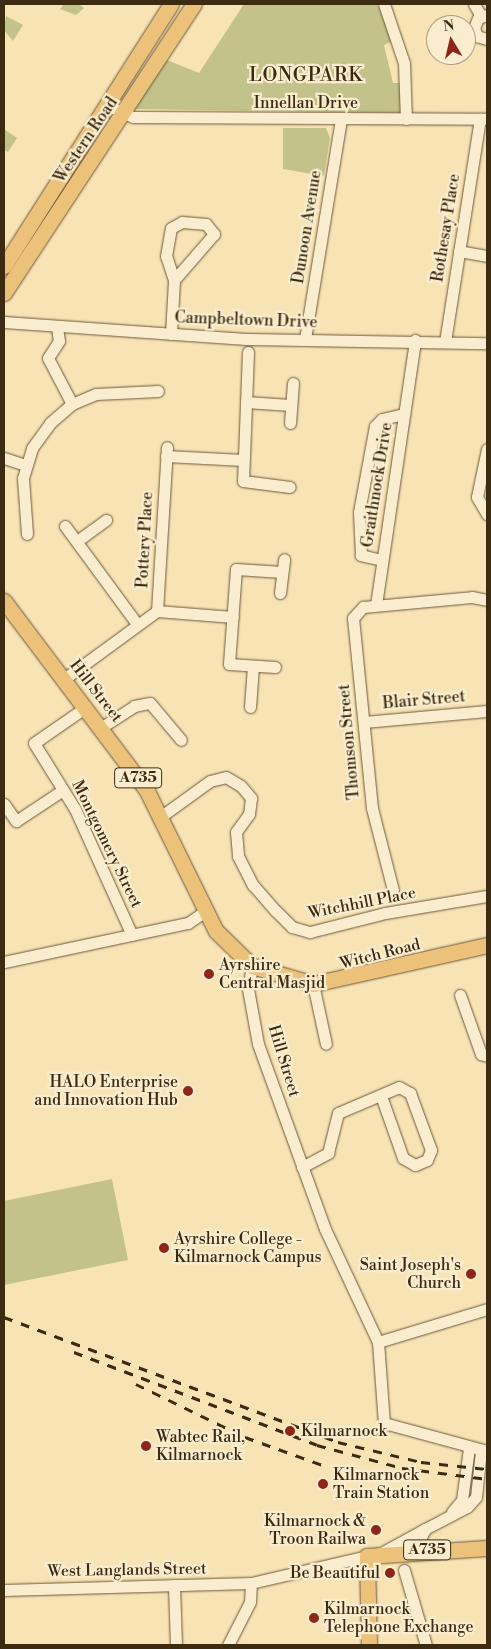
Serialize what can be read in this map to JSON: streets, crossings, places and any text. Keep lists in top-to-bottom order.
{
  "streets": {
    "main road": [
      "Western Road",
      "Hill Street",
      "A735",
      "Witch Road"
    ],
    "street": [
      "Innellan Drive",
      "Dunoon Avenue",
      "Rothesay Place",
      "Campbeltown Drive",
      "Graithnock Drive",
      "Pottery Place",
      "Blair Street",
      "Thomson Street",
      "Montgomery Street",
      "Witchhill Place",
      "West Langlands Street"
    ]
  },
  "crossings": [
    ["Innellan Drive", "Western Road"],
    ["Innellan Drive", "Dunoon Avenue"],
    ["Innellan Drive", "Rothesay Place"],
    ["Dunoon Avenue", "Campbeltown Drive"],
    ["Rothesay Place", "Campbeltown Drive"],
    ["Campbeltown Drive", "Graithnock Drive"],
    ["Graithnock Drive", "Thomson Street"],
    ["Hill Street", "Montgomery Street"],
    ["Hill Street", "Witchhill Place"],
    ["Hill Street", "Witch Road"],
    ["Hill Street", "West Langlands Street"],
    ["Blair Street", "Thomson Street"],
    ["A735", "West Langlands Street"]
  ],
  "districts": ["LONGPARK"],
  "places": [
    "Ayrshire Central Masjid",
    "HALO Enterprise and Innovation Hub",
    "Ayrshire College - Kilmarnock Campus",
    "Saint Joseph's Church",
    "Kilmarnock",
    "Wabtec Rail, Kilmarnock",
    "Kilmarnock Train Station",
    "Kilmarnock & Troon Railwa",
    "Be Beautiful",
    "Kilmarnock Telephone Exchange"
  ],
  "north": "top"
}
